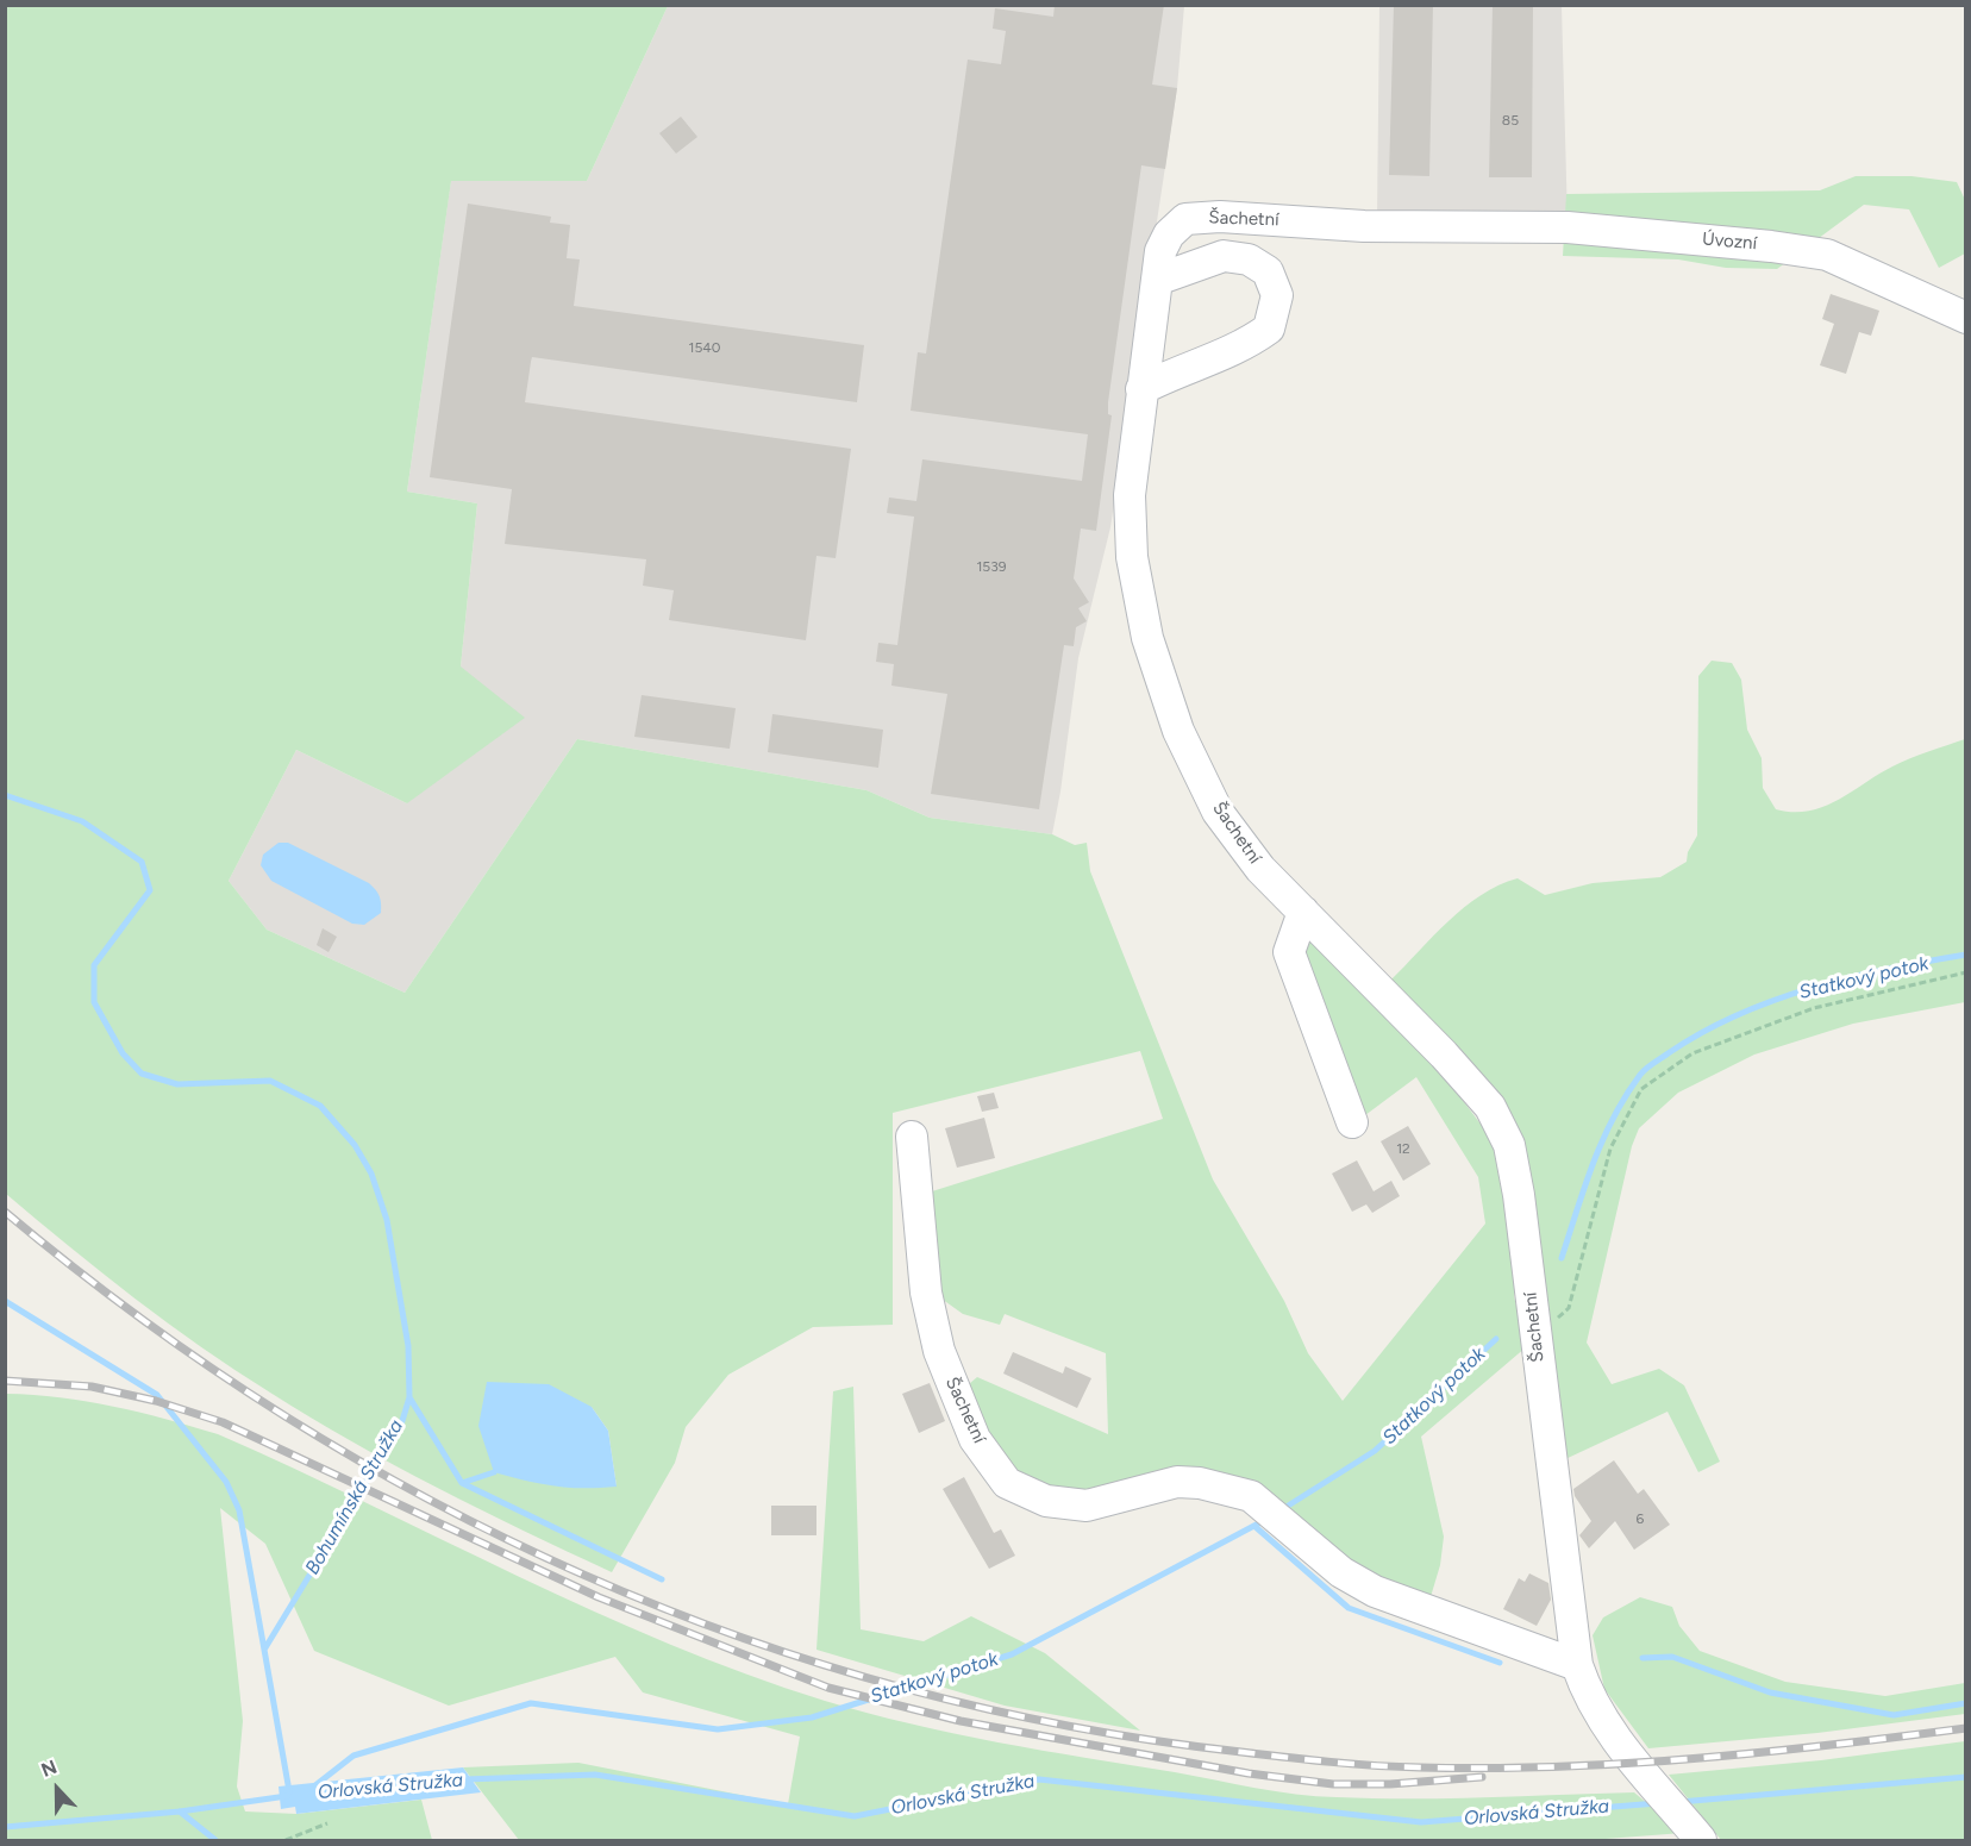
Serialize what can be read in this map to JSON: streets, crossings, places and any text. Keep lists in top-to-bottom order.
{
  "streets": {
    "street": ["Šachetní", "Úvozní"]
  },
  "crossings": [
    ["Šachetní", "Úvozní"]
  ],
  "water": ["Statkový potok", "Bohumínská Stružka", "Orlovská Stružka"],
  "house_numbers": [
    "85",
    "1540",
    "1539",
    "12",
    "6"
  ],
  "north": "top"
}
